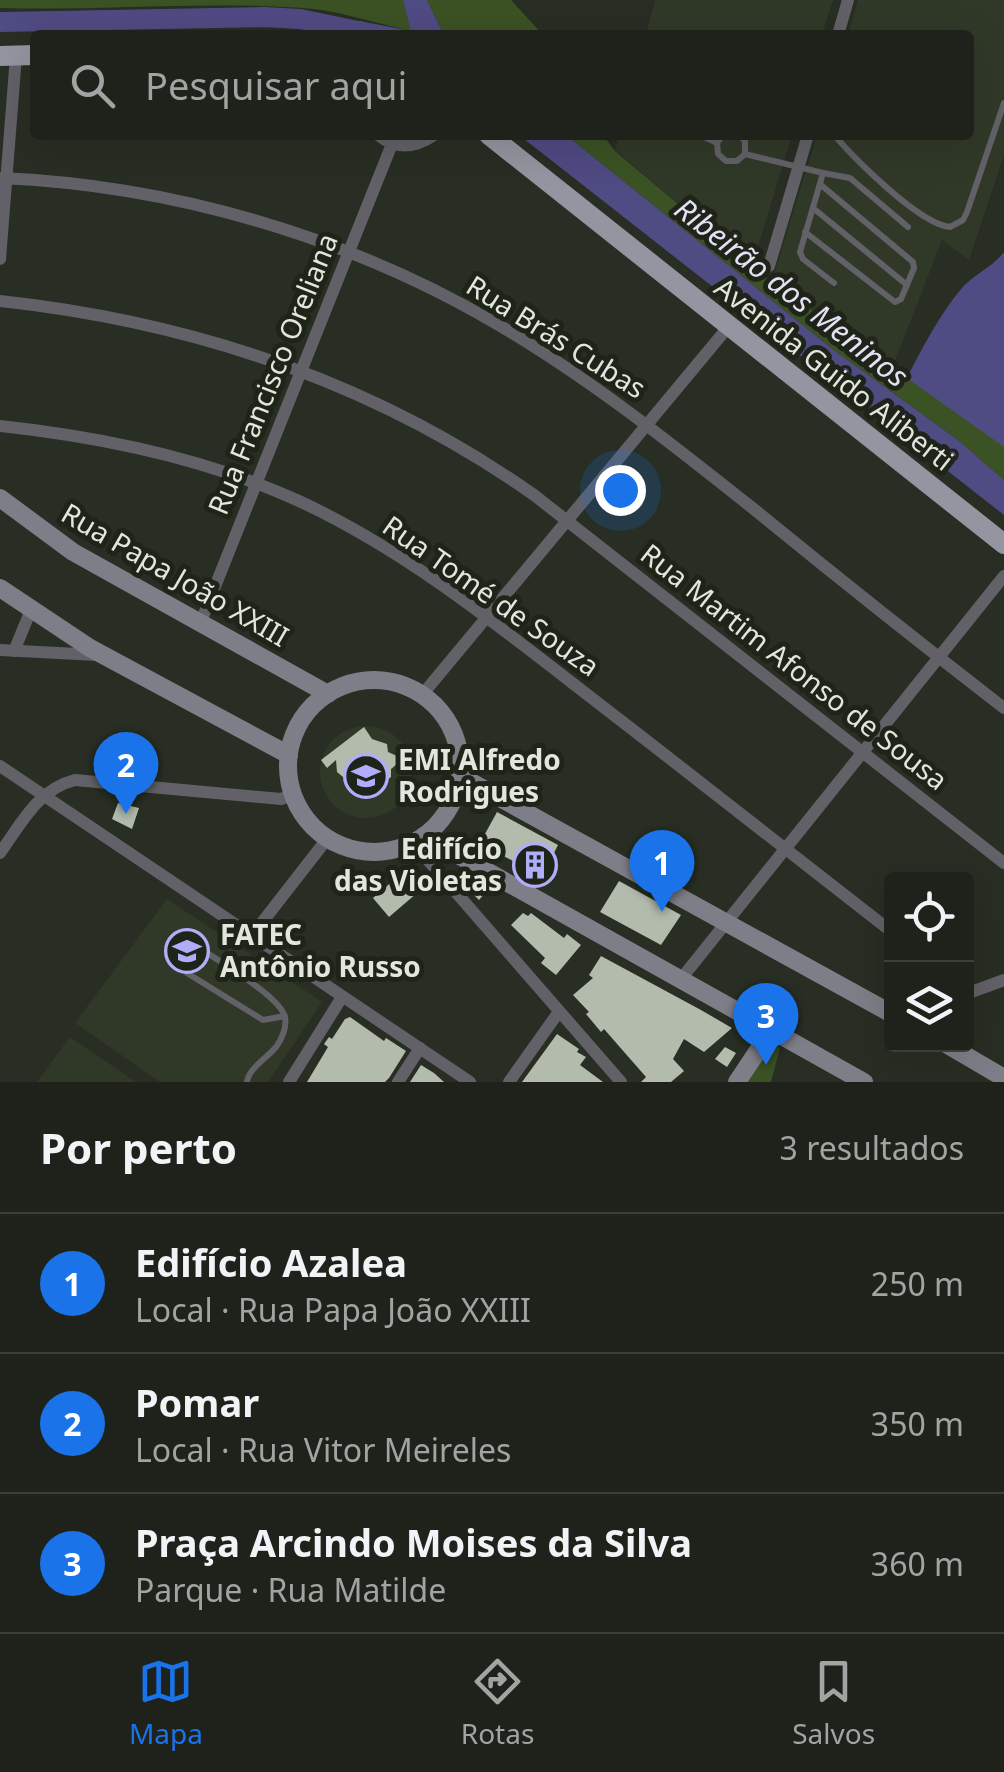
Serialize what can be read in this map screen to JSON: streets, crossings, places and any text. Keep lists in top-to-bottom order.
{
  "streets": {
    "main road": ["Avenida Guido Aliberti"],
    "street": [
      "Rua Brás Cubas",
      "Rua Francisco Oreliana",
      "Rua Papa João XXIII",
      "Rua Tomé de Souza",
      "Rua Martim Afonso de Sousa"
    ]
  },
  "crossings": [
    ["Rua Brás Cubas", "Rua Francisco Oreliana"],
    ["Rua Francisco Oreliana", "Rua Papa João XXIII"],
    ["Rua Francisco Oreliana", "Rua Tomé de Souza"],
    ["Rua Francisco Oreliana", "Rua Martim Afonso de Sousa"]
  ],
  "water": ["Ribeirão dos Meninos"],
  "places": {
    "school or university": ["EMI Alfredo Rodrigues", "FATEC Antônio Russo"],
    "building": ["Edifício das Violetas"]
  },
  "page": {
    "search": "Pesquisar aqui",
    "pins": ["2", "1", "3"],
    "heading": ["Por perto", "3 resultados"],
    "list": [
      {
        "mark": "1",
        "name": "Edifício Azalea",
        "note": "Local · Rua Papa João XXIII",
        "value": "250 m"
      },
      {
        "mark": "2",
        "name": "Pomar",
        "note": "Local · Rua Vitor Meireles",
        "value": "350 m"
      },
      {
        "mark": "3",
        "name": "Praça Arcindo Moises da Silva",
        "note": "Parque · Rua Matilde",
        "value": "360 m"
      }
    ],
    "nav": ["Mapa", "Rotas", "Salvos"]
  }
}
